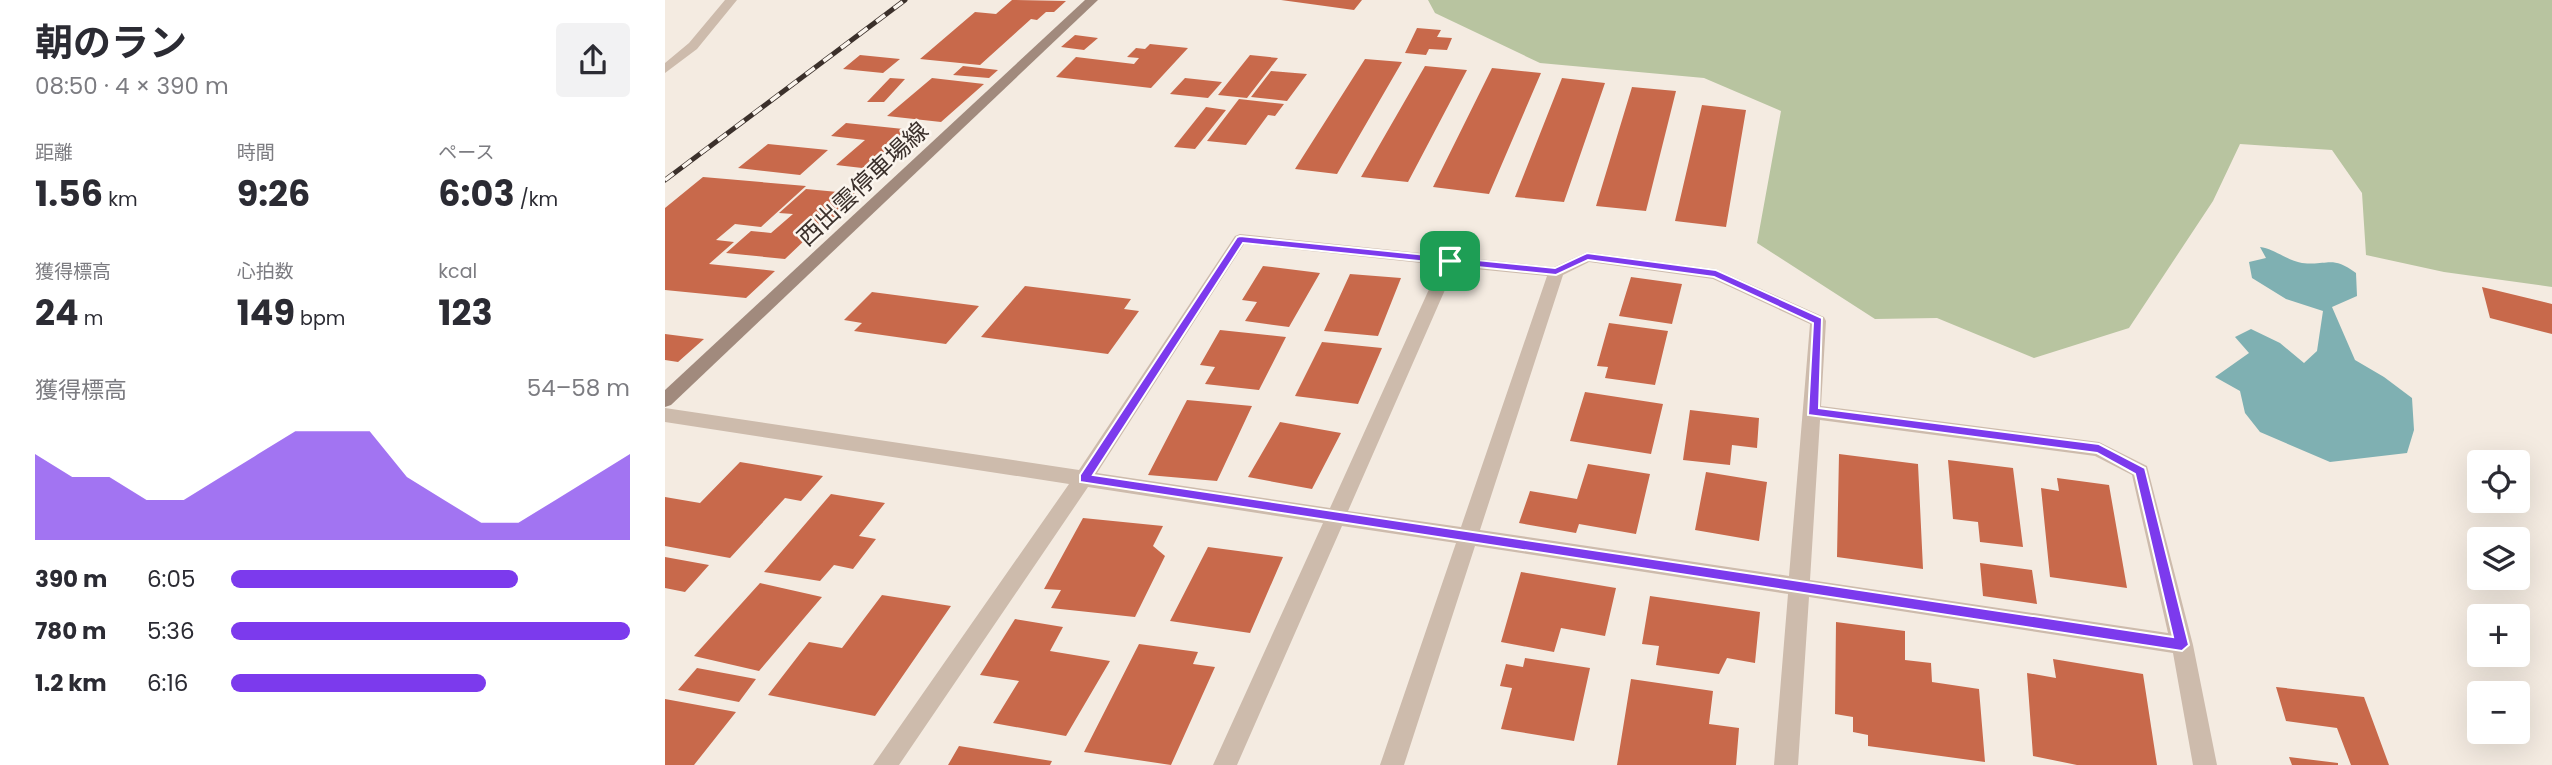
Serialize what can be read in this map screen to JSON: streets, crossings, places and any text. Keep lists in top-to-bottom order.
{
  "streets": {
    "main road": ["西出雲停車場線"]
  },
  "page": {
    "heading": ["朝のラン", "08:50 · 4 × 390 m"],
    "stats": [
      ["距離", "1.56 km"],
      ["時間", "9:26"],
      ["ペース", "6:03 /km"],
      ["獲得標高", "24 m"],
      ["心拍数", "149 bpm"],
      ["kcal", "123"]
    ],
    "chart": ["獲得標高", "54–58 m"],
    "map_buttons": ["+", "−"],
    "list": [
      {
        "name": "390 m",
        "note": "6:05"
      },
      {
        "name": "780 m",
        "note": "5:36"
      },
      {
        "name": "1.2 km",
        "note": "6:16"
      }
    ]
  }
}
